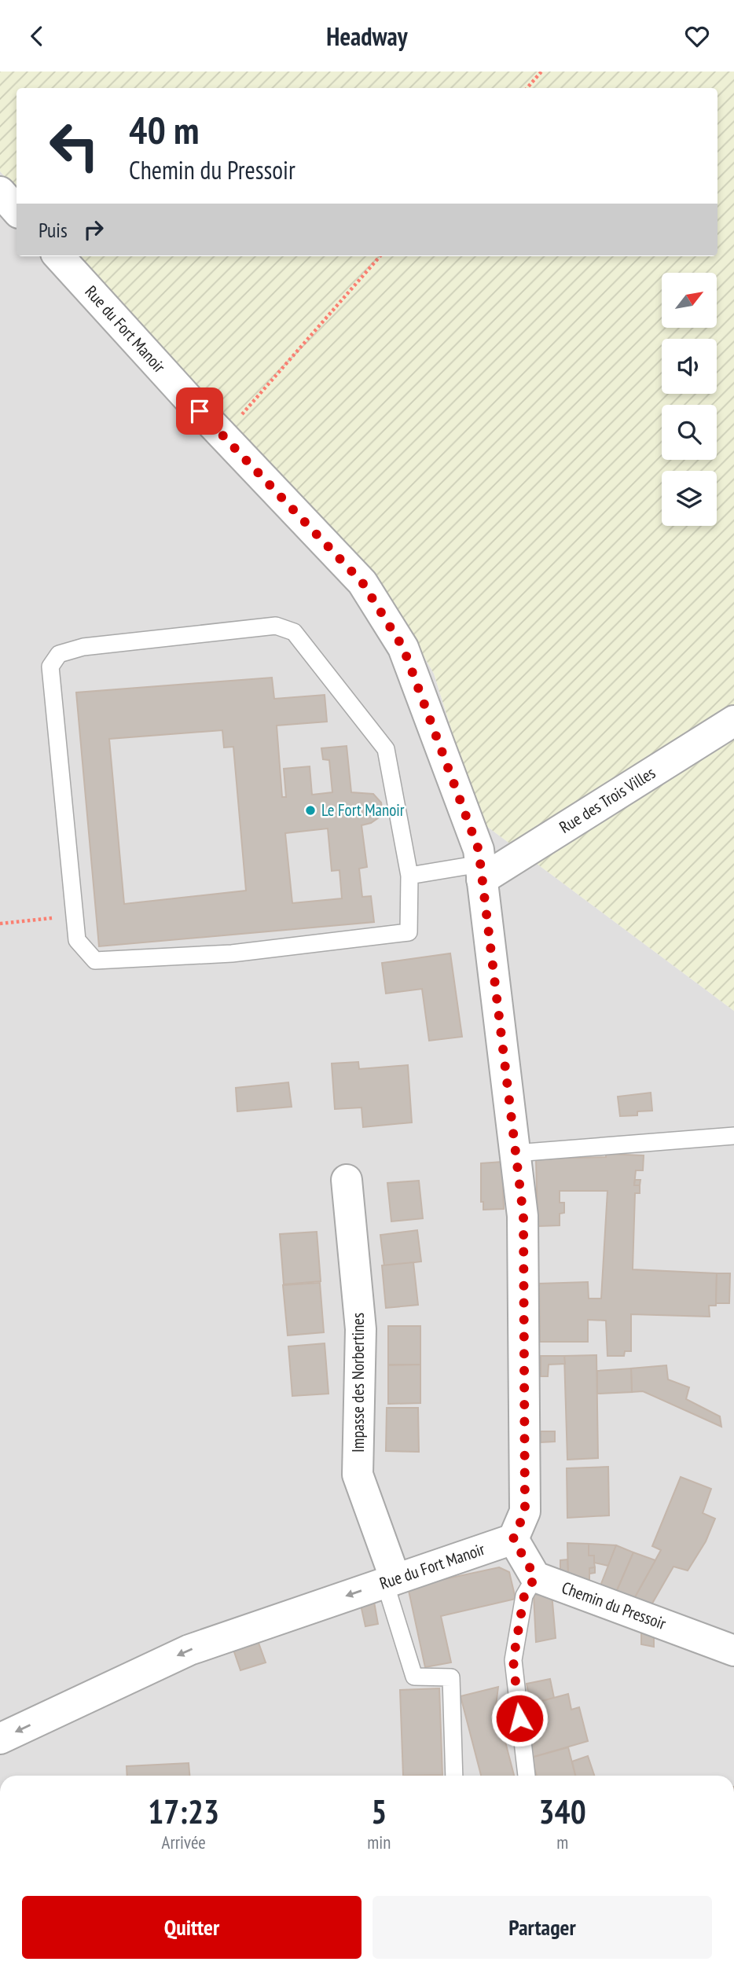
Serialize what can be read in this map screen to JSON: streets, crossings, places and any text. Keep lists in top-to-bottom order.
{
  "streets": {
    "street": [
      "Rue du Fort Manoir",
      "Rue des Trois Villes",
      "Impasse des Norbertines",
      "Chemin du Pressoir"
    ]
  },
  "crossings": [
    ["Rue du Fort Manoir", "Rue des Trois Villes"],
    ["Rue du Fort Manoir", "Impasse des Norbertines"]
  ],
  "places": ["Le Fort Manoir"],
  "north": "top right",
  "page": {
    "header": "Headway",
    "turn": ["40 m", "Chemin du Pressoir"],
    "then": "Puis",
    "eta": [
      "17:23",
      "Arrivée",
      "5",
      "min",
      "340",
      "m"
    ],
    "buttons": ["Quitter", "Partager"]
  }
}
